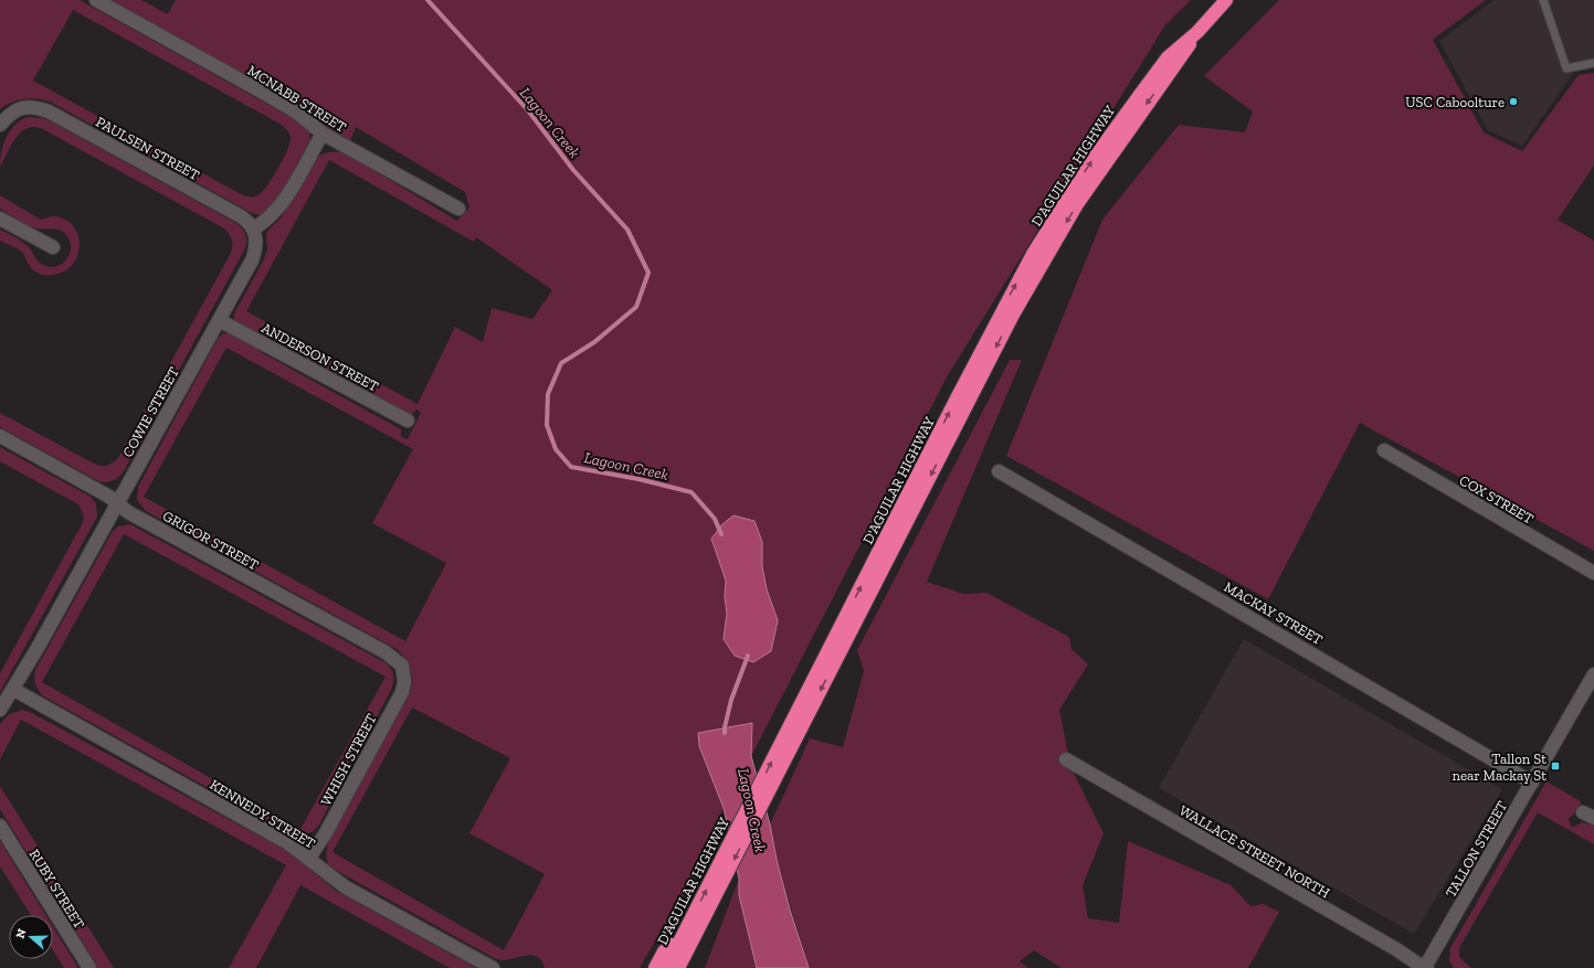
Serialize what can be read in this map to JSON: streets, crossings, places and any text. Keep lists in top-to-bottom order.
{
  "streets": {
    "highway": ["D'AGUILAR HIGHWAY"],
    "street": [
      "MCNABB STREET",
      "PAULSEN STREET",
      "ANDERSON STREET",
      "COWIE STREET",
      "COX STREET",
      "GRIGOR STREET",
      "MACKAY STREET",
      "WHISH STREET",
      "KENNEDY STREET",
      "TALLON STREET",
      "WALLACE STREET NORTH",
      "RUBY STREET"
    ]
  },
  "crossings": [
    ["PAULSEN STREET", "COWIE STREET"],
    ["ANDERSON STREET", "COWIE STREET"],
    ["COWIE STREET", "GRIGOR STREET"],
    ["COWIE STREET", "KENNEDY STREET"],
    ["GRIGOR STREET", "WHISH STREET"],
    ["MACKAY STREET", "TALLON STREET"],
    ["WHISH STREET", "KENNEDY STREET"],
    ["TALLON STREET", "WALLACE STREET NORTH"]
  ],
  "water": ["Lagoon Creek"],
  "places": {
    "other": ["USC Caboolture"],
    "transit": ["Tallon St near Mackay St"]
  },
  "north": "left"
}
